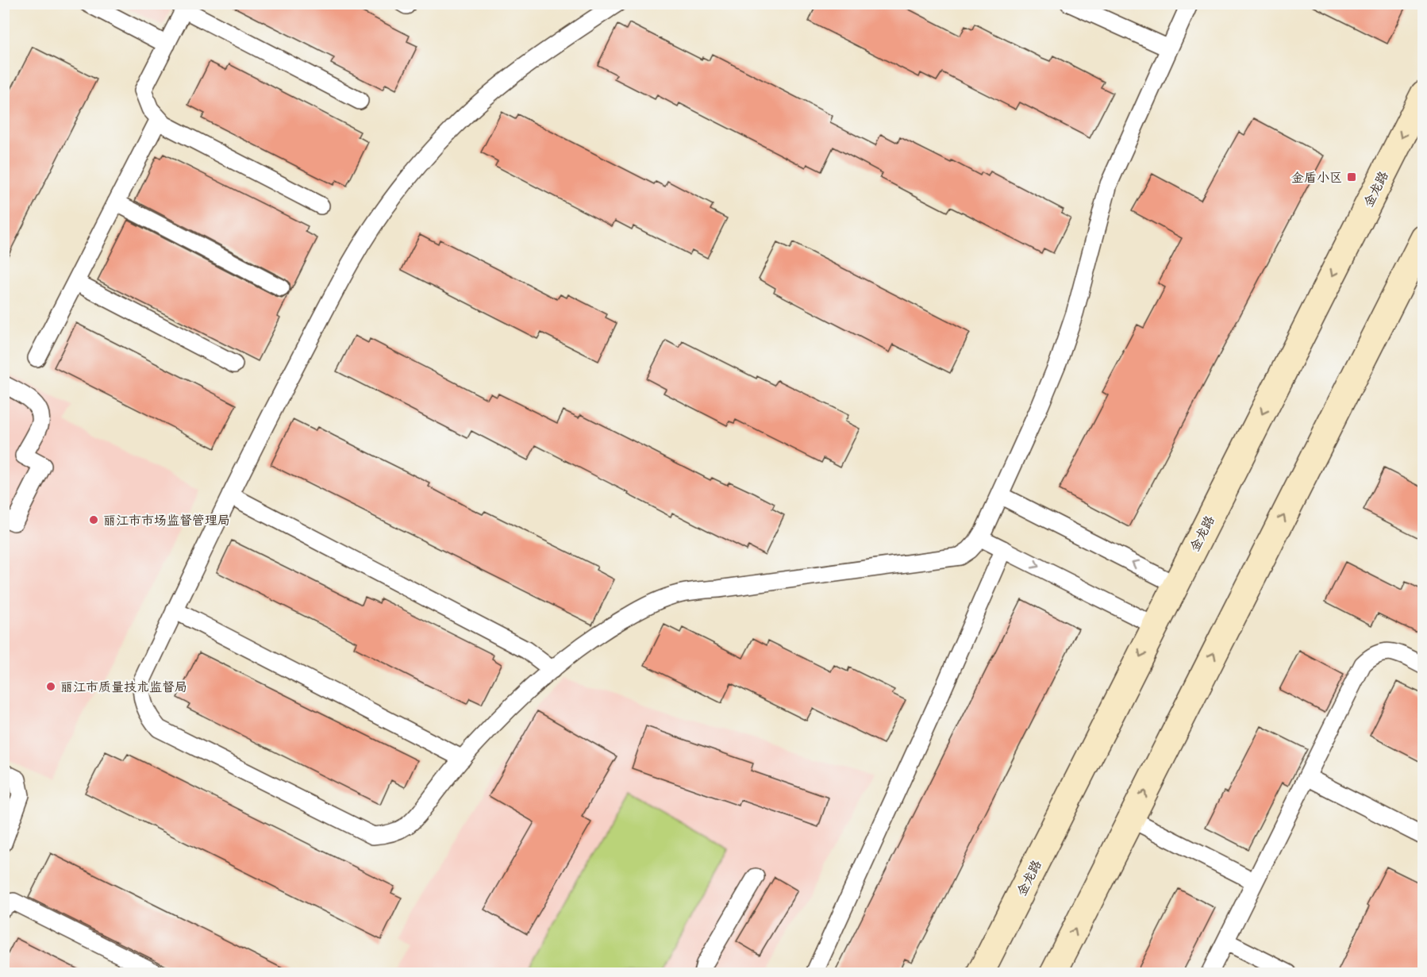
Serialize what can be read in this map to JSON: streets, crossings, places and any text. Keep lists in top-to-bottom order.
{
  "streets": {
    "main road": ["金龙路"]
  },
  "places": {
    "transit": ["金盾小区"],
    "other": ["丽江市市场监督管理局", "丽江市质量技术监督局"]
  }
}
